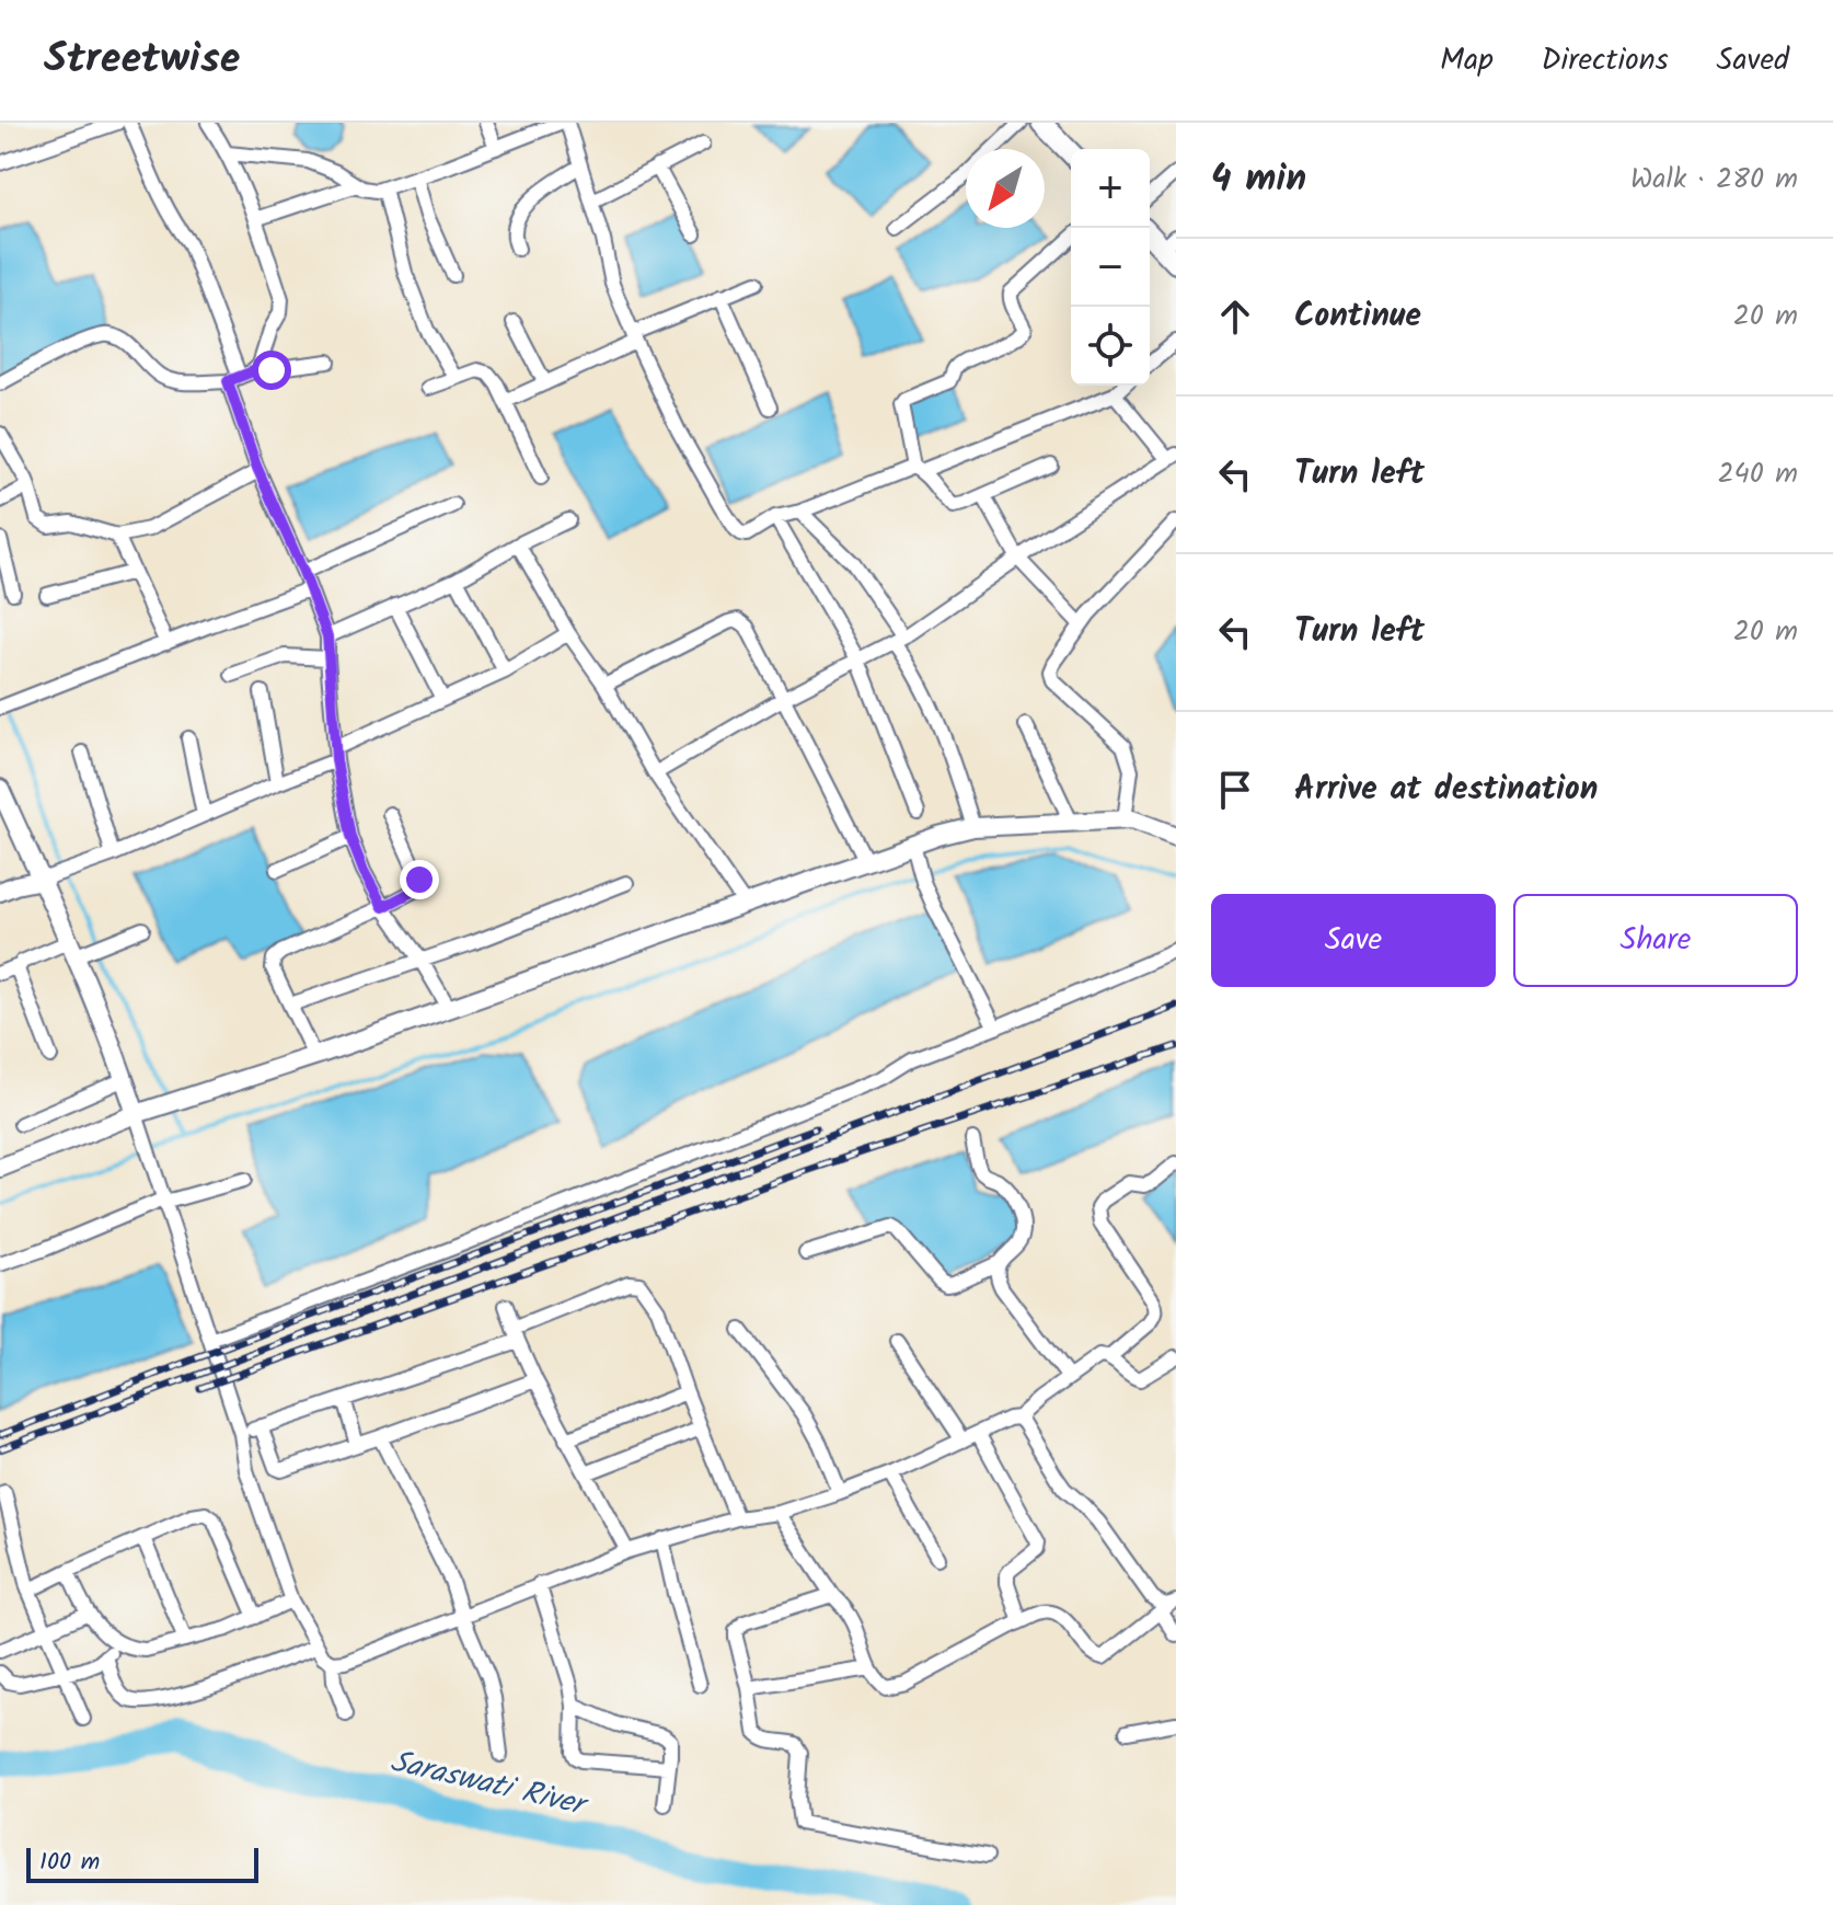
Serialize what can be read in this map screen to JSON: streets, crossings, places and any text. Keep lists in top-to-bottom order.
{
  "water": ["Saraswati River"],
  "scale_bar": "100 m",
  "north": "bottom left",
  "page": {
    "header": "Streetwise",
    "nav": ["Map", "Directions", "Saved"],
    "heading": ["4 min", "Walk · 280 m"],
    "map_buttons": ["+", "−"],
    "list": [
      ["Continue", "20 m"],
      ["Turn left", "240 m"],
      ["Turn left", "20 m"],
      "Arrive at destination"
    ],
    "buttons": ["Save", "Share"],
    "scale": "100 m"
  }
}
